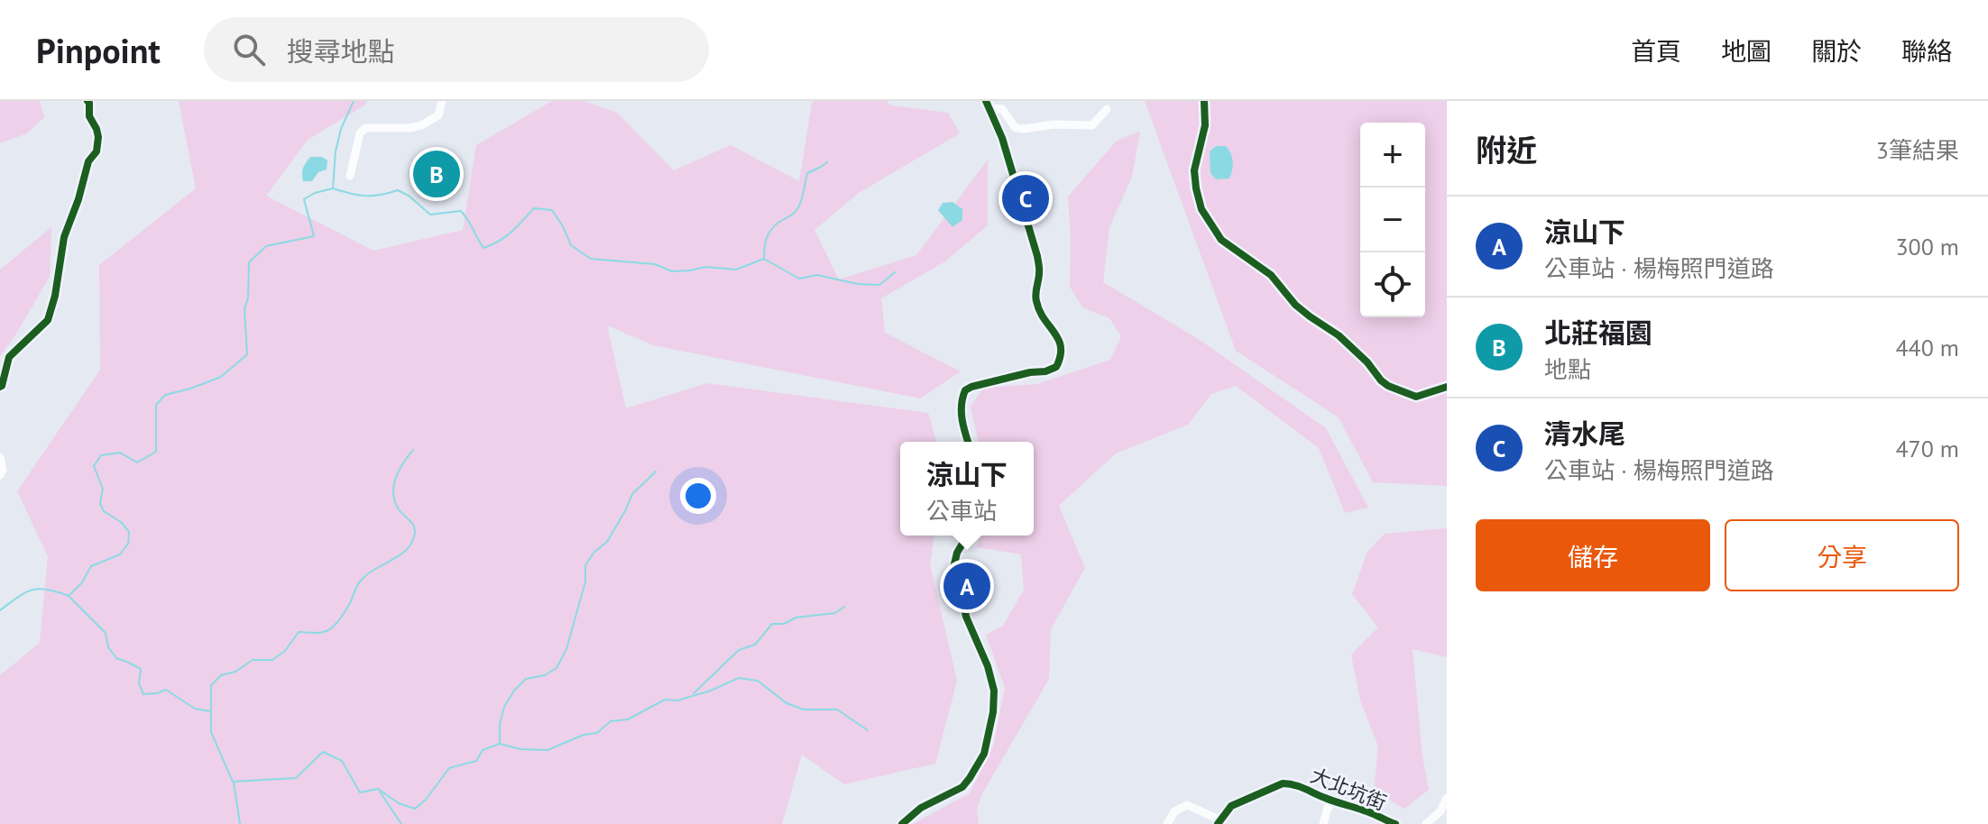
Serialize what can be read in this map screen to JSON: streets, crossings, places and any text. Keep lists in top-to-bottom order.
{
  "streets": {
    "street": ["大北坑街"]
  },
  "page": {
    "header": "Pinpoint",
    "search": "搜尋地點",
    "nav": [
      "首頁",
      "地圖",
      "關於",
      "聯絡"
    ],
    "heading": ["附近", "3筆結果"],
    "map_buttons": ["+", "−"],
    "pins": ["B", "C", "A"],
    "list": [
      {
        "mark": "A",
        "name": "涼山下",
        "note": "公車站 · 楊梅照門道路",
        "value": "300 m"
      },
      {
        "mark": "B",
        "name": "北莊福園",
        "note": "地點",
        "value": "440 m"
      },
      {
        "mark": "C",
        "name": "清水尾",
        "note": "公車站 · 楊梅照門道路",
        "value": "470 m"
      }
    ],
    "popup": ["涼山下", "公車站"],
    "buttons": ["儲存", "分享"]
  }
}
